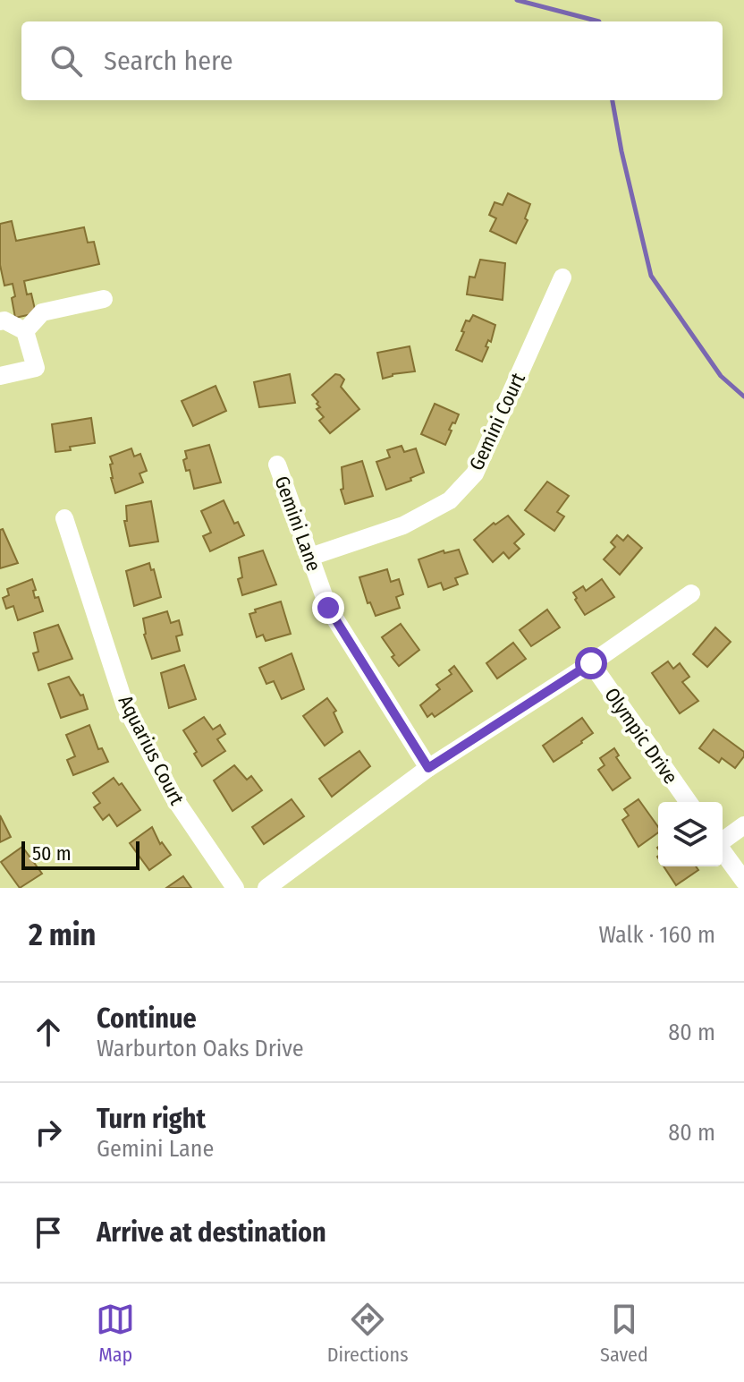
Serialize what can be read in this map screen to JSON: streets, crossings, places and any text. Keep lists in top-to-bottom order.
{
  "streets": {
    "street": [
      "Gemini Court",
      "Gemini Lane",
      "Olympic Drive",
      "Aquarius Court"
    ]
  },
  "crossings": [
    ["Gemini Court", "Gemini Lane"]
  ],
  "scale_bar": "50 m",
  "page": {
    "search": "Search here",
    "scale": "50 m",
    "heading": ["2 min", "Walk · 160 m"],
    "list": [
      ["Continue", "Warburton Oaks Drive", "80 m"],
      ["Turn right", "Gemini Lane", "80 m"],
      "Arrive at destination"
    ],
    "nav": ["Map", "Directions", "Saved"]
  }
}
